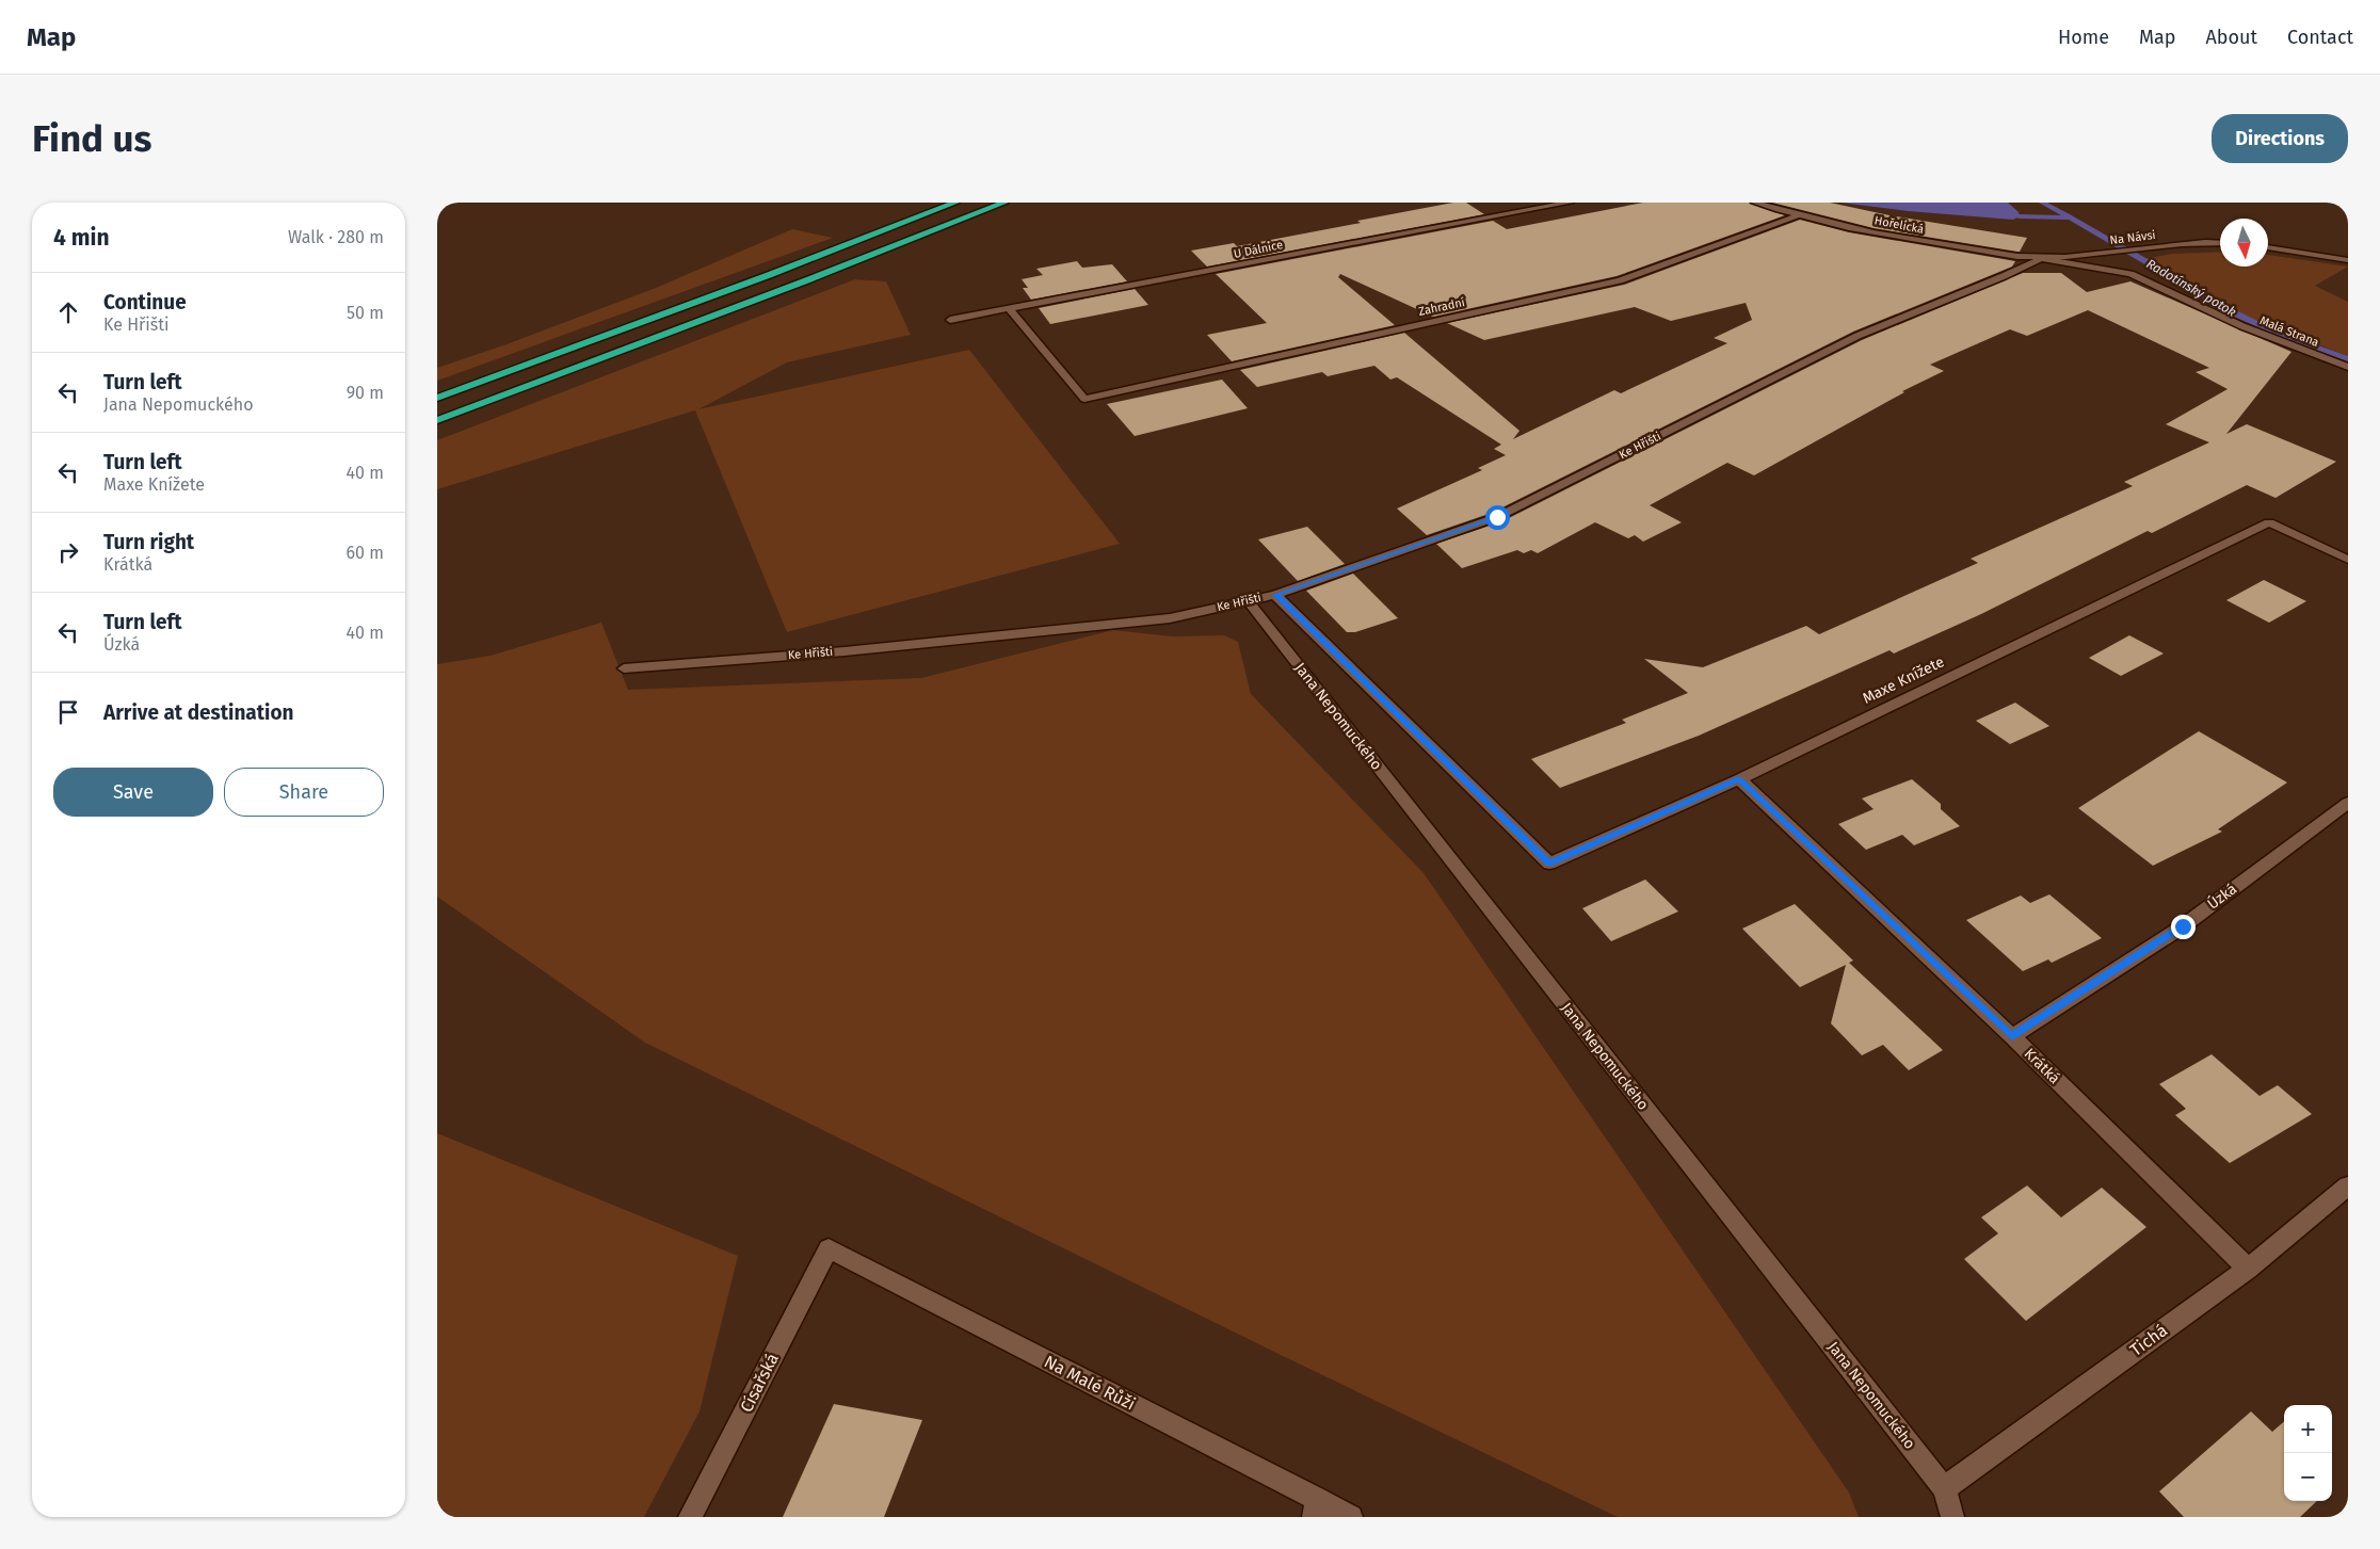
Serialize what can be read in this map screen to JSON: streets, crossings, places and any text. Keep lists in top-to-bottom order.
{
  "streets": {
    "street": [
      "Hořelická",
      "Na Návsi",
      "U Dálnice",
      "Zahradní",
      "Malá Strana",
      "Ke Hřišti",
      "Maxe Knížete",
      "Jana Nepomuckého",
      "Úzká",
      "Krátká",
      "Tichá",
      "Císařská",
      "Na Malé Růži"
    ]
  },
  "crossings": [
    ["Hořelická", "Na Návsi"],
    ["Hořelická", "Zahradní"],
    ["Hořelická", "Malá Strana"],
    ["Hořelická", "Ke Hřišti"],
    ["Na Návsi", "Malá Strana"],
    ["Na Návsi", "Ke Hřišti"],
    ["U Dálnice", "Zahradní"],
    ["Malá Strana", "Ke Hřišti"],
    ["Ke Hřišti", "Maxe Knížete"],
    ["Ke Hřišti", "Jana Nepomuckého"],
    ["Maxe Knížete", "Krátká"],
    ["Jana Nepomuckého", "Tichá"],
    ["Úzká", "Krátká"],
    ["Krátká", "Tichá"],
    ["Císařská", "Na Malé Růži"]
  ],
  "water": ["Radotínský potok"],
  "north": "bottom",
  "page": {
    "header": "Map",
    "nav": [
      "Home",
      "Map",
      "About",
      "Contact"
    ],
    "buttons": [
      "Directions",
      ["Save", "Share"]
    ],
    "title": "Find us",
    "heading": ["4 min", "Walk · 280 m"],
    "list": [
      ["Continue", "Ke Hřišti", "50 m"],
      ["Turn left", "Jana Nepomuckého", "90 m"],
      ["Turn left", "Maxe Knížete", "40 m"],
      ["Turn right", "Krátká", "60 m"],
      ["Turn left", "Úzká", "40 m"],
      "Arrive at destination"
    ],
    "map_buttons": ["+", "−"]
  }
}
